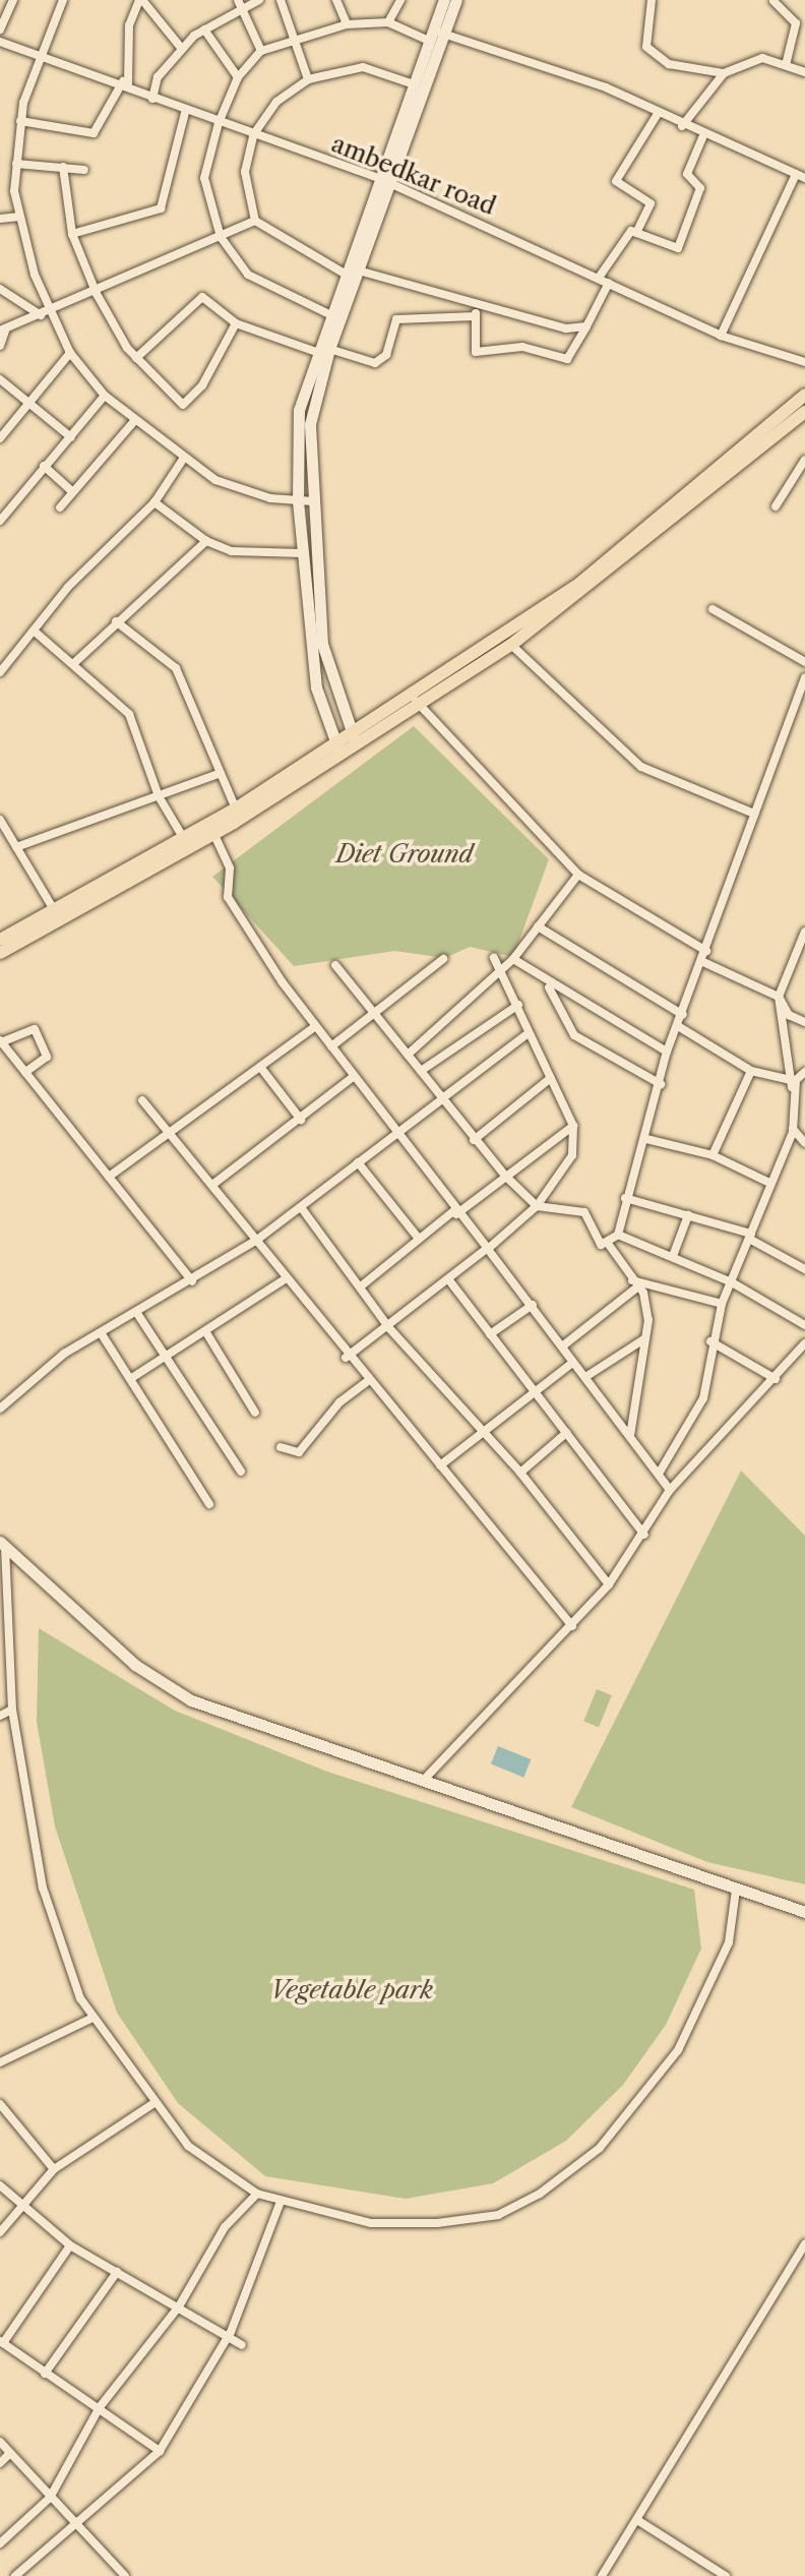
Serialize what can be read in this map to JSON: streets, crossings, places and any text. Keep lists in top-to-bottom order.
{
  "streets": {
    "street": ["ambedkar road"]
  },
  "parks": ["Diet Ground", "Vegetable park"]
}
